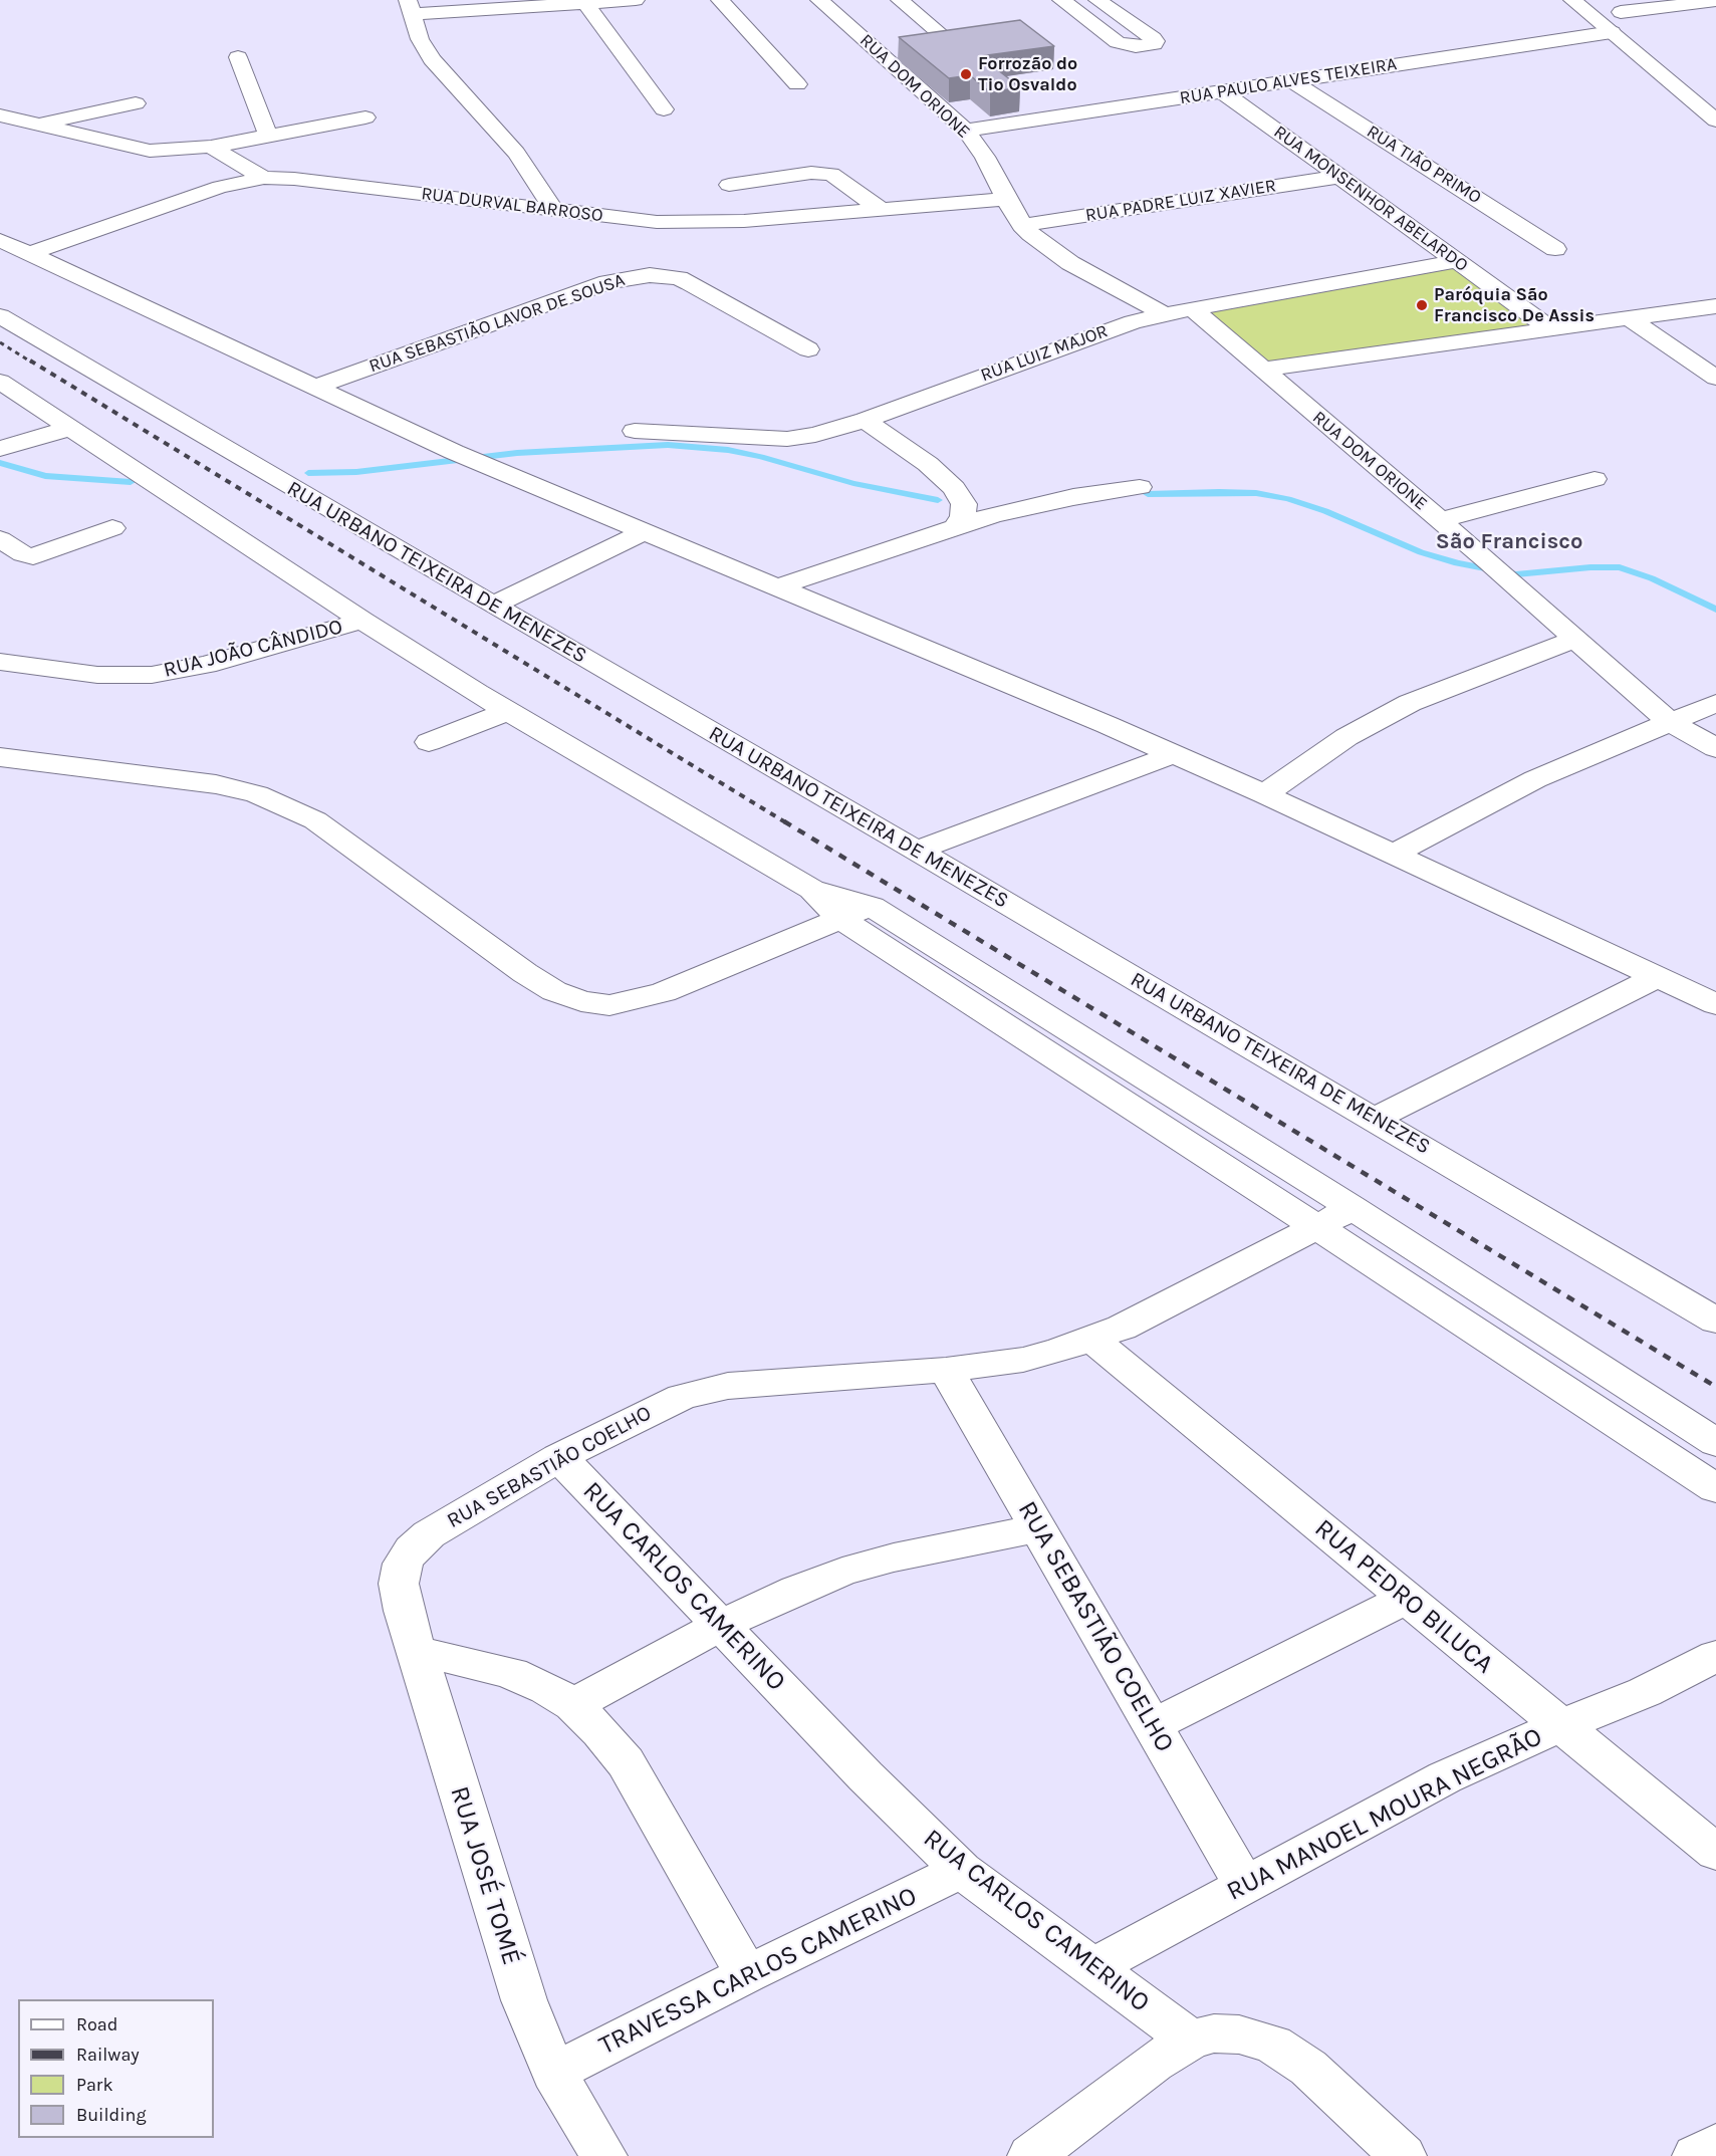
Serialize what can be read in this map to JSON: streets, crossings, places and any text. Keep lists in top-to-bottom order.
{
  "streets": {
    "street": [
      "RUA PAULO ALVES TEIXEIRA",
      "RUA DOM ORIONE",
      "RUA TIÃO PRIMO",
      "RUA MONSENHOR ABELARDO",
      "RUA PADRE LUIZ XAVIER",
      "RUA DURVAL BARROSO",
      "RUA SEBASTIÃO LAVOR DE SOUSA",
      "RUA LUIZ MAJOR",
      "RUA URBANO TEIXEIRA DE MENEZES",
      "RUA JOÃO CÂNDIDO",
      "RUA SEBASTIÃO COELHO",
      "RUA CARLOS CAMERINO",
      "RUA PEDRO BILUCA",
      "RUA MANOEL MOURA NEGRÃO",
      "RUA JOSÉ TOMÉ",
      "TRAVESSA CARLOS CAMERINO"
    ]
  },
  "crossings": [
    ["RUA PAULO ALVES TEIXEIRA", "RUA DOM ORIONE"],
    ["RUA PAULO ALVES TEIXEIRA", "RUA TIÃO PRIMO"],
    ["RUA PAULO ALVES TEIXEIRA", "RUA MONSENHOR ABELARDO"],
    ["RUA DOM ORIONE", "RUA PADRE LUIZ XAVIER"],
    ["RUA DOM ORIONE", "RUA DURVAL BARROSO"],
    ["RUA DOM ORIONE", "RUA LUIZ MAJOR"],
    ["RUA MONSENHOR ABELARDO", "RUA PADRE LUIZ XAVIER"],
    ["RUA MONSENHOR ABELARDO", "RUA LUIZ MAJOR"],
    ["RUA SEBASTIÃO COELHO", "RUA CARLOS CAMERINO"],
    ["RUA SEBASTIÃO COELHO", "RUA PEDRO BILUCA"],
    ["RUA SEBASTIÃO COELHO", "RUA MANOEL MOURA NEGRÃO"],
    ["RUA SEBASTIÃO COELHO", "RUA JOSÉ TOMÉ"],
    ["RUA CARLOS CAMERINO", "RUA MANOEL MOURA NEGRÃO"],
    ["RUA CARLOS CAMERINO", "TRAVESSA CARLOS CAMERINO"],
    ["RUA PEDRO BILUCA", "RUA MANOEL MOURA NEGRÃO"],
    ["RUA JOSÉ TOMÉ", "TRAVESSA CARLOS CAMERINO"]
  ],
  "districts": ["São Francisco"],
  "places": ["Forrozão do Tio Osvaldo", "Paróquia São Francisco De Assis"],
  "legend": [
    "Road",
    "Railway",
    "Park",
    "Building"
  ]
}
